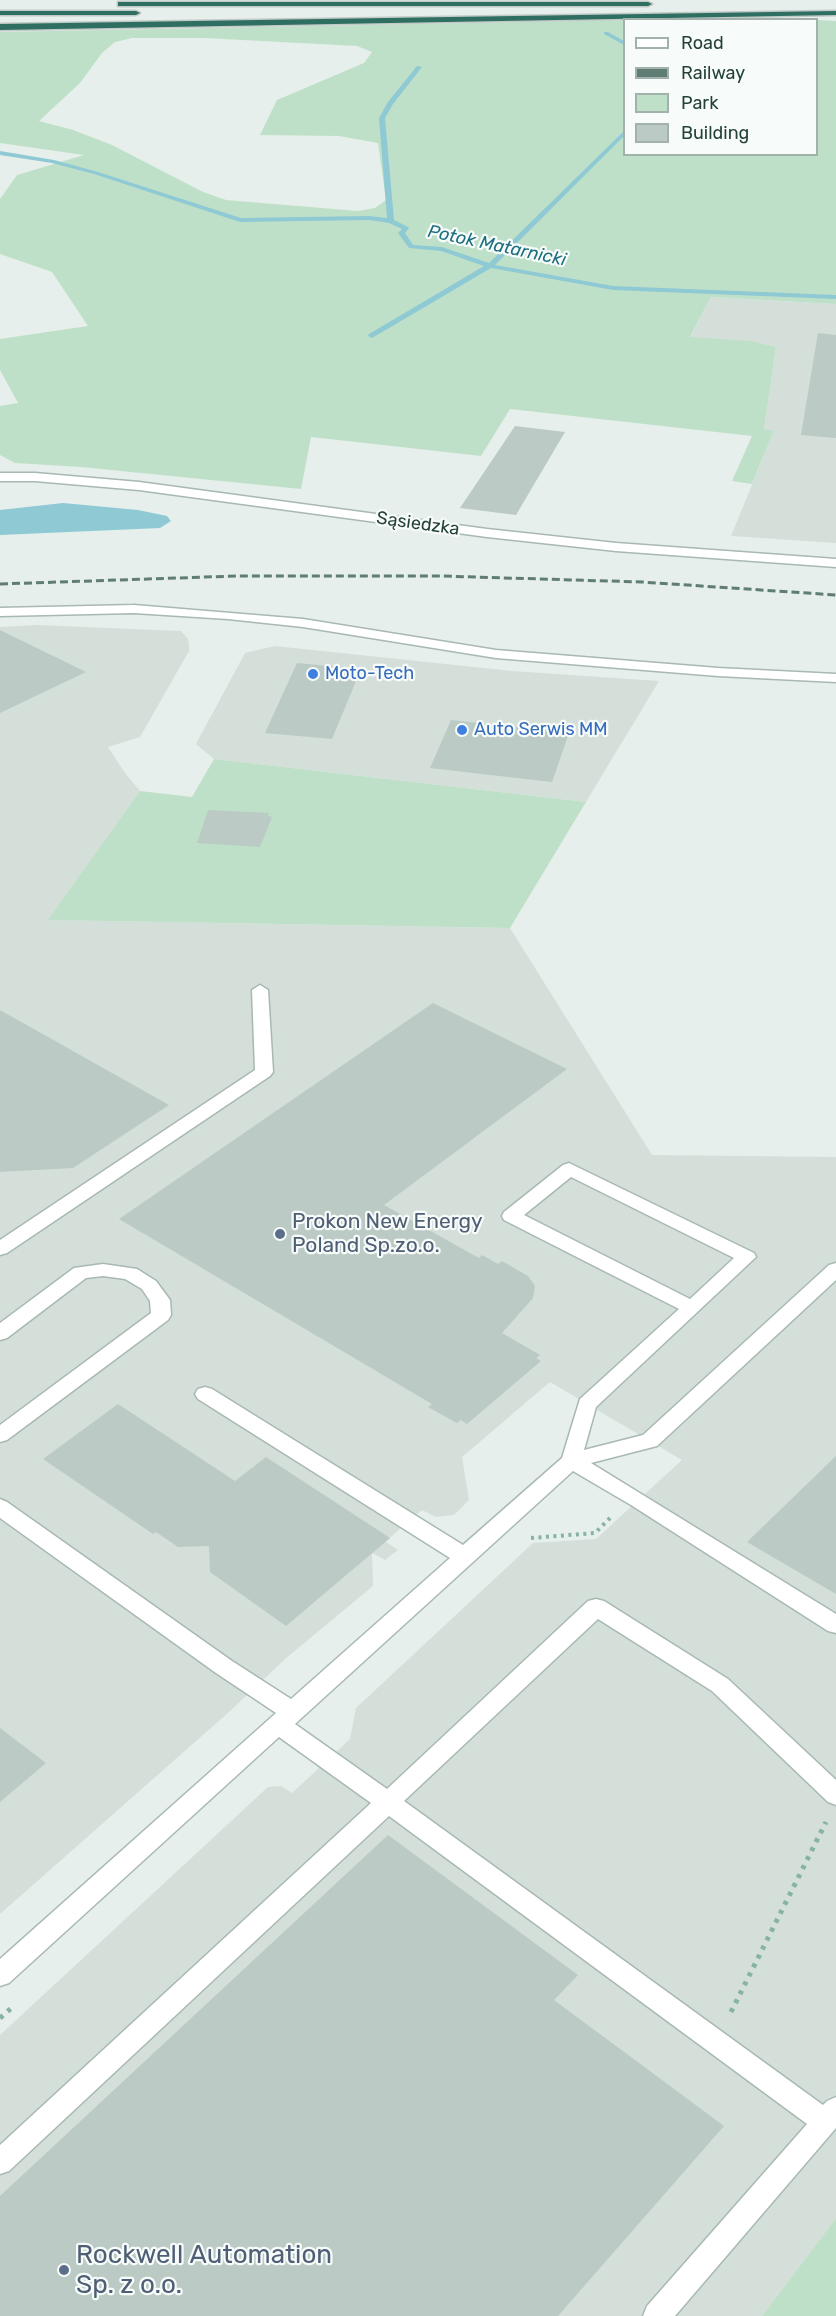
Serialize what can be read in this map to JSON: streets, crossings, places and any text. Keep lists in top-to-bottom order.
{
  "streets": {
    "street": ["Sąsiedzka"]
  },
  "water": ["Potok Matarnicki"],
  "places": [
    "Moto-Tech",
    "Auto Serwis MM",
    "Prokon New Energy Poland Sp.zo.o.",
    "Rockwell Automation Sp. z o.o."
  ],
  "legend": [
    "Road",
    "Railway",
    "Park",
    "Building"
  ]
}
